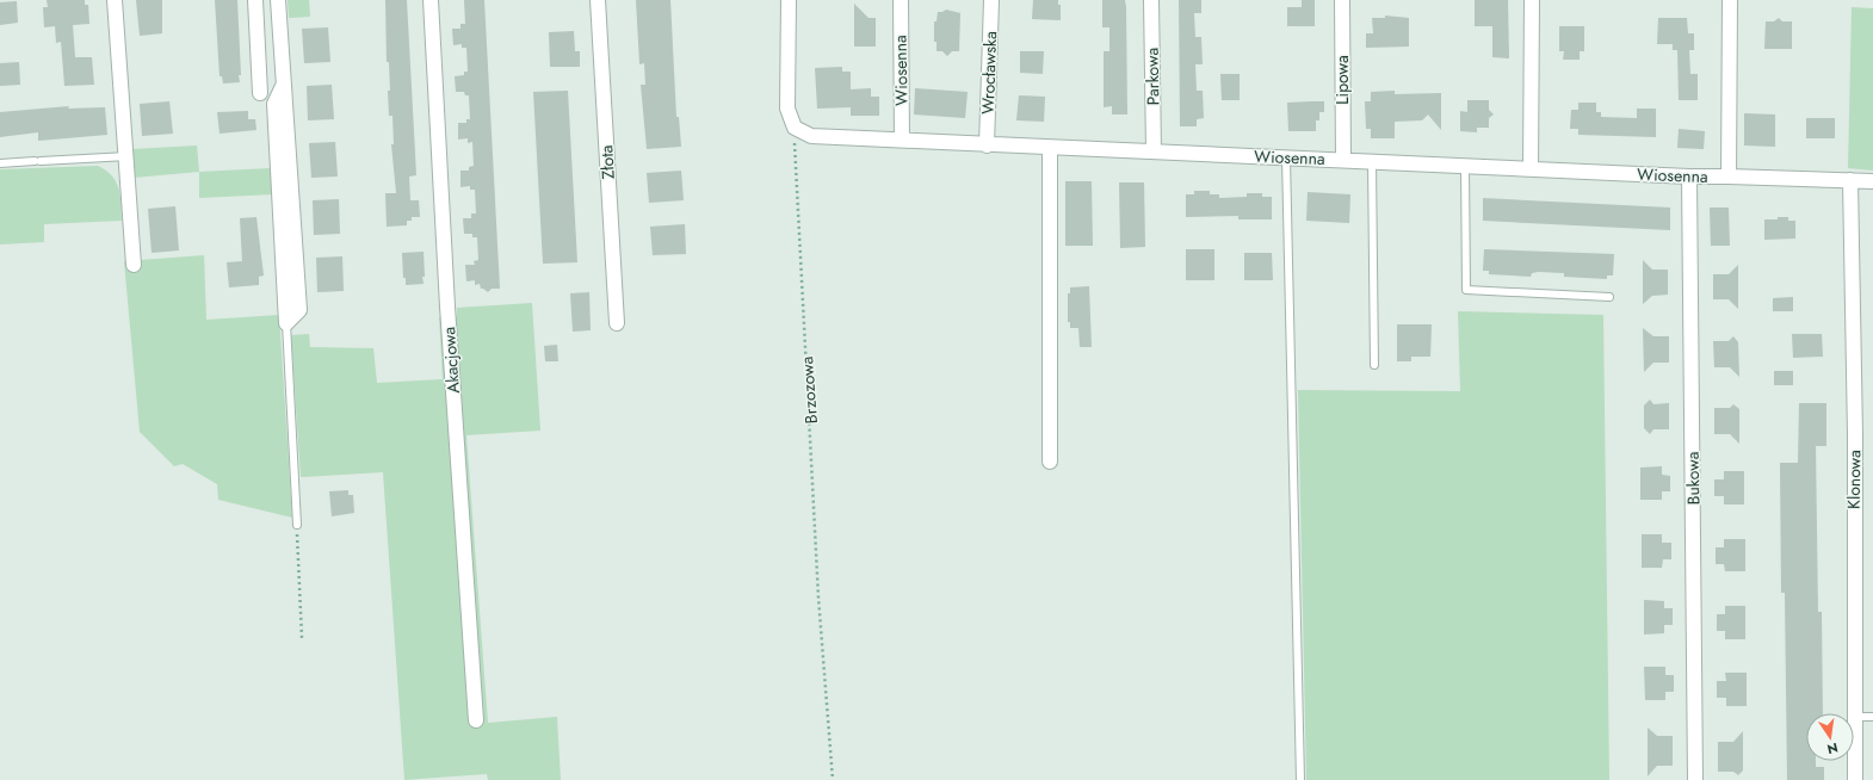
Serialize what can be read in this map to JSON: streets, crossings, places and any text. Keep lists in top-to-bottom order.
{
  "streets": {
    "street": [
      "Wiosenna",
      "Wrocławska",
      "Parkowa",
      "Lipowa",
      "Złota",
      "Akacjowa",
      "Bukowa",
      "Klonowa"
    ],
    "path": ["Brzozowa"]
  },
  "crossings": [
    ["Wiosenna", "Wrocławska"],
    ["Wiosenna", "Parkowa"],
    ["Wiosenna", "Lipowa"],
    ["Wiosenna", "Brzozowa"],
    ["Wiosenna", "Bukowa"],
    ["Wiosenna", "Klonowa"]
  ],
  "north": "bottom"
}
